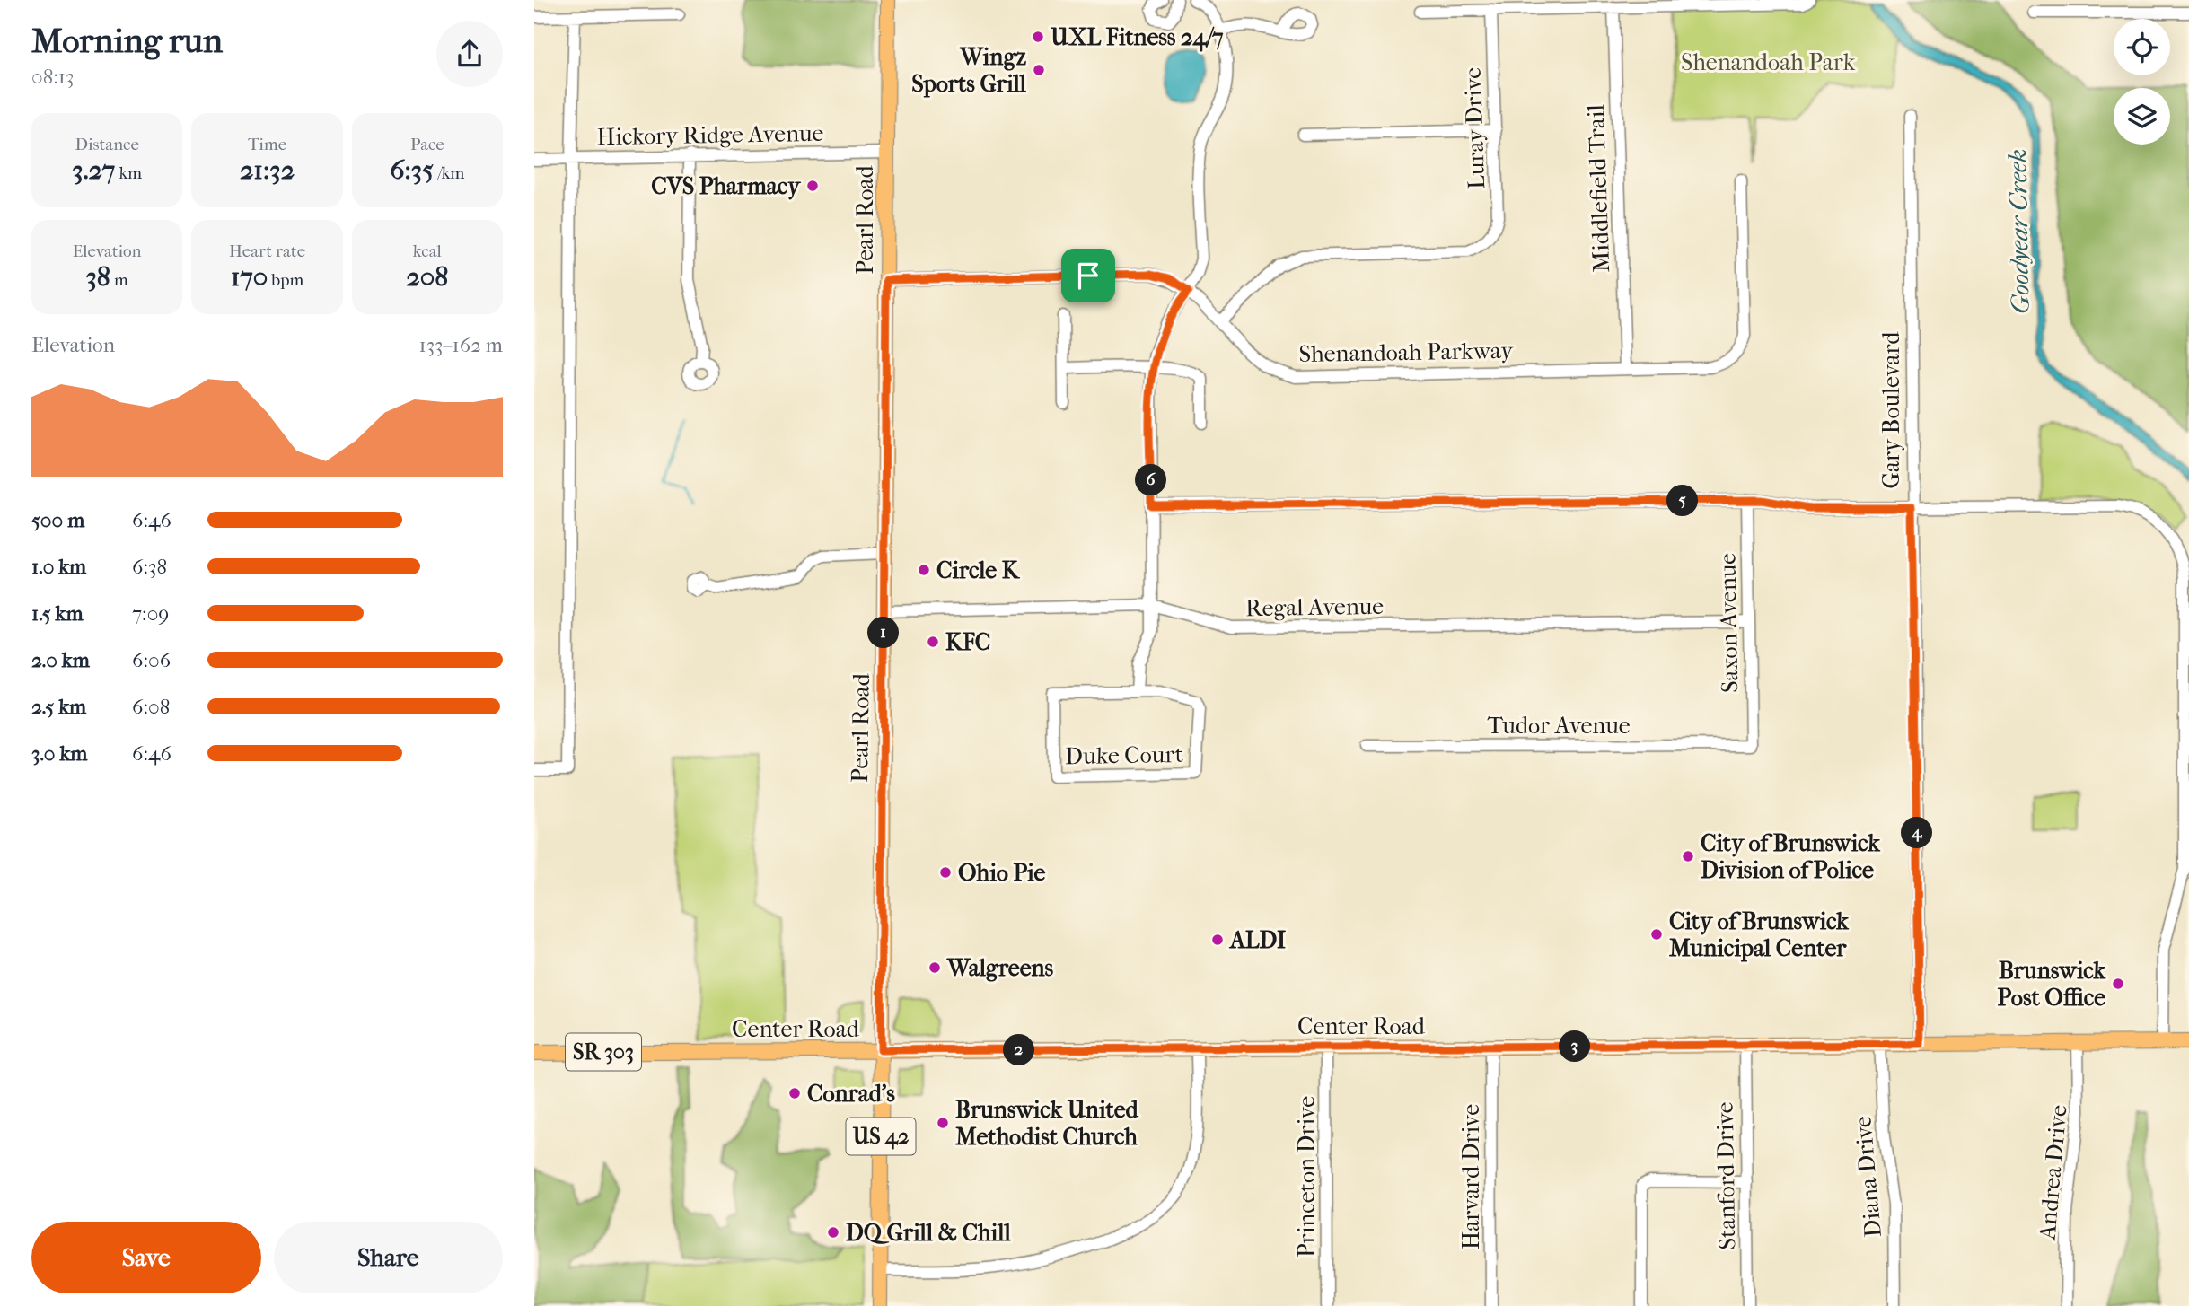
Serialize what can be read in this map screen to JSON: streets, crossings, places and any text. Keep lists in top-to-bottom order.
{
  "streets": {
    "main road": [
      "Pearl Road",
      "Center Road",
      "SR 303",
      "US 42"
    ],
    "street": [
      "Luray Drive",
      "Hickory Ridge Avenue",
      "Middlefield Trail",
      "Shenandoah Parkway",
      "Gary Boulevard",
      "Regal Avenue",
      "Saxon Avenue",
      "Tudor Avenue",
      "Duke Court",
      "Andrea Drive",
      "Stanford Drive",
      "Princeton Drive",
      "Harvard Drive",
      "Diana Drive"
    ]
  },
  "crossings": [
    ["Luray Drive", "Shenandoah Parkway"],
    ["Hickory Ridge Avenue", "Pearl Road"],
    ["Middlefield Trail", "Shenandoah Parkway"],
    ["Pearl Road", "Shenandoah Parkway"],
    ["Pearl Road", "Regal Avenue"],
    ["Pearl Road", "Center Road"],
    ["Gary Boulevard", "Center Road"],
    ["Regal Avenue", "Saxon Avenue"],
    ["Saxon Avenue", "Tudor Avenue"],
    ["Center Road", "Andrea Drive"],
    ["Center Road", "Stanford Drive"],
    ["Center Road", "Princeton Drive"],
    ["Center Road", "Harvard Drive"],
    ["Center Road", "Diana Drive"]
  ],
  "water": ["Goodyear Creek"],
  "parks": ["Shenandoah Park"],
  "places": [
    "UXL Fitness 24/7",
    "Wingz Sports Grill",
    "CVS Pharmacy",
    "Circle K",
    "KFC",
    "City of Brunswick Division of Police",
    "Ohio Pie",
    "City of Brunswick Municipal Center",
    "ALDI",
    "Walgreens",
    "Brunswick Post Office",
    "Conrad's",
    "Brunswick United Methodist Church",
    "DQ Grill & Chill"
  ],
  "page": {
    "heading": ["Morning run", "08:13"],
    "stats": [
      ["Distance", "3.27 km"],
      ["Time", "21:32"],
      ["Pace", "6:35 /km"],
      ["Elevation", "38 m"],
      ["Heart rate", "170 bpm"],
      ["kcal", "208"]
    ],
    "chart": ["Elevation", "133–162 m"],
    "pins": [
      "6",
      "5",
      "1",
      "4",
      "3",
      "2"
    ],
    "list": [
      {
        "name": "500 m",
        "note": "6:46"
      },
      {
        "name": "1.0 km",
        "note": "6:38"
      },
      {
        "name": "1.5 km",
        "note": "7:09"
      },
      {
        "name": "2.0 km",
        "note": "6:06"
      },
      {
        "name": "2.5 km",
        "note": "6:08"
      },
      {
        "name": "3.0 km",
        "note": "6:46"
      }
    ],
    "buttons": ["Save", "Share"]
  }
}
